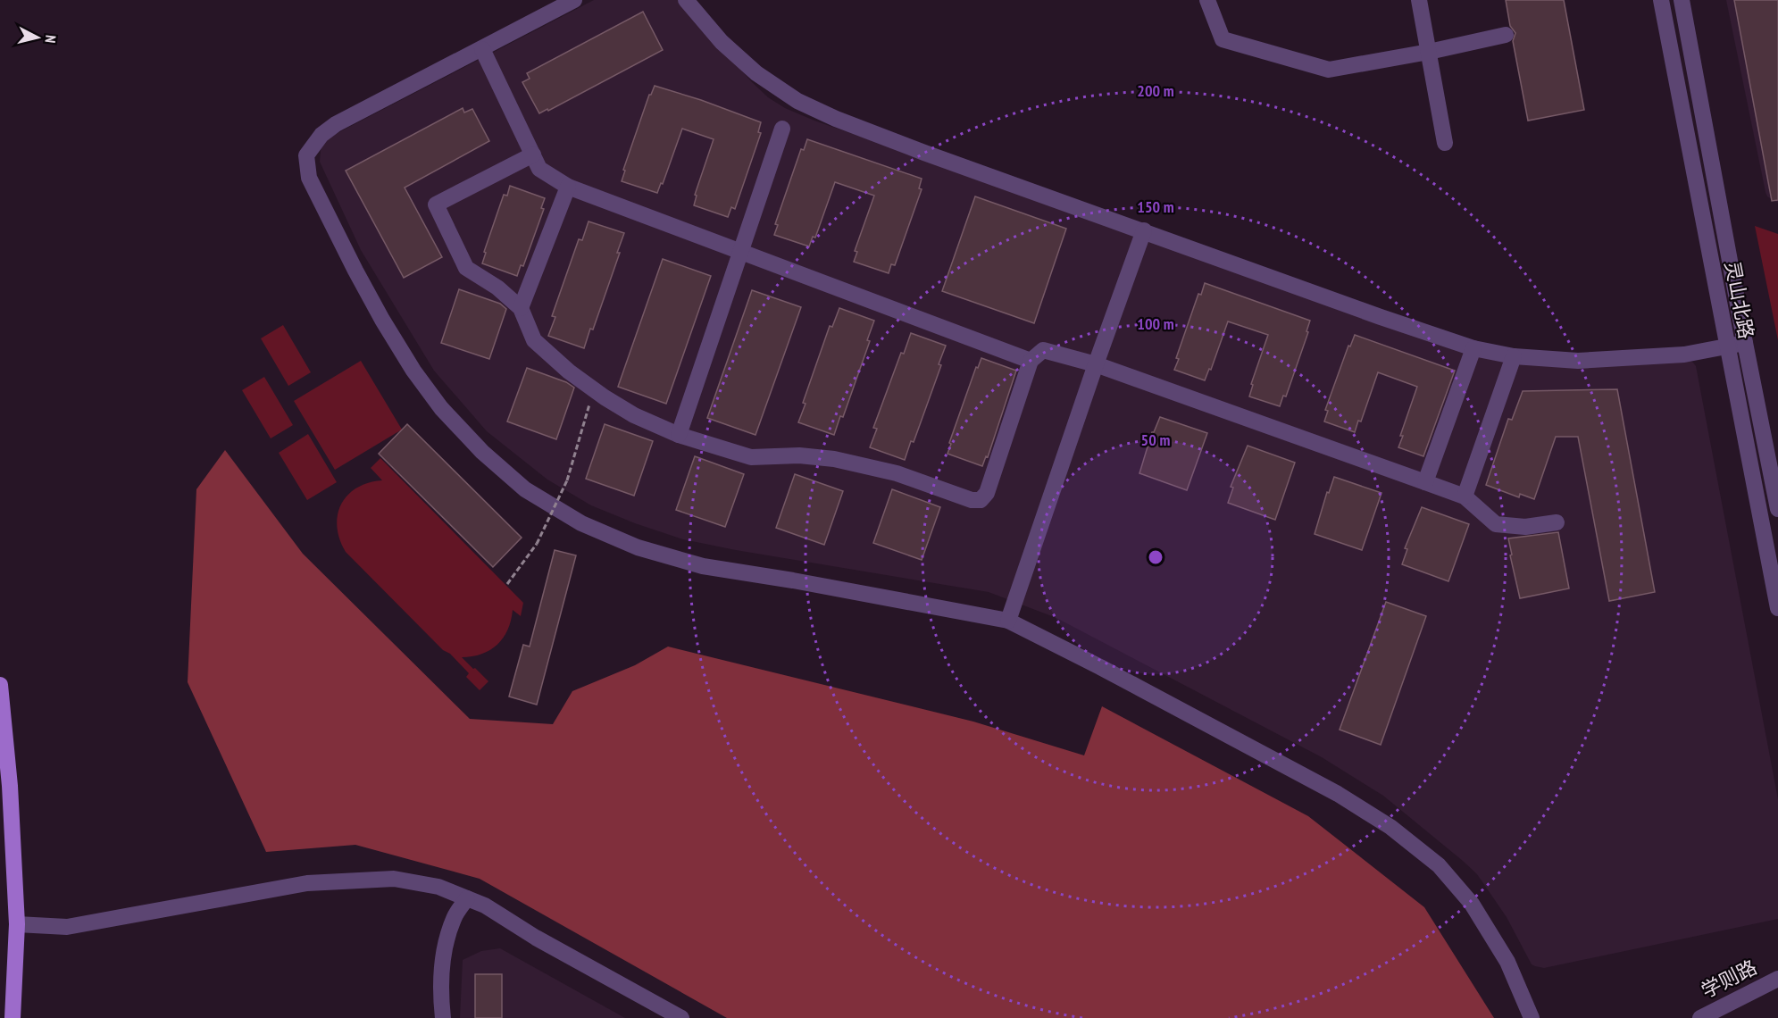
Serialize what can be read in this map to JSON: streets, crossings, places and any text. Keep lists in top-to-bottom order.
{
  "streets": {
    "street": ["灵山北路", "学则路"]
  },
  "north": "right",
  "rings": [
    "200 m",
    "150 m",
    "100 m",
    "50 m"
  ]
}
